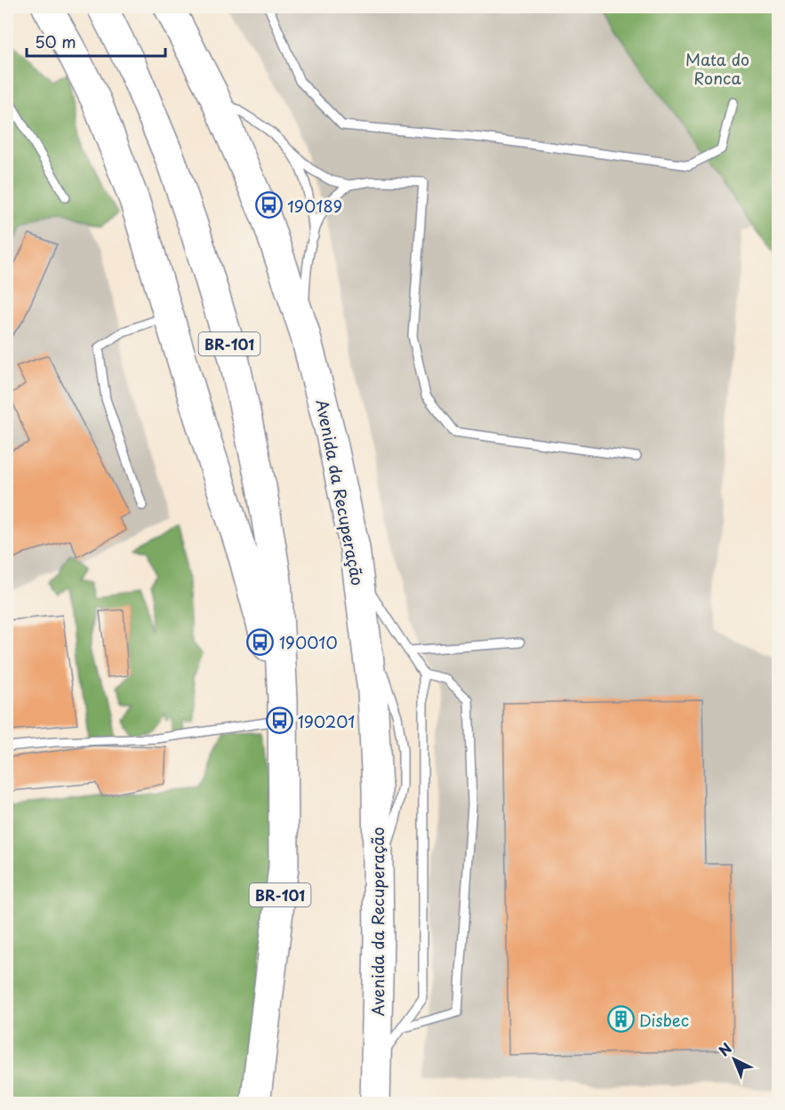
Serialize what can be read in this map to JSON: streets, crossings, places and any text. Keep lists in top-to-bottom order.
{
  "streets": {
    "highway": ["BR-101", "Avenida da Recuperação"]
  },
  "parks": ["Mata do Ronca"],
  "places": {
    "bus stop": ["190189", "190010", "190201"],
    "building": ["Disbec"]
  },
  "scale_bar": "50 m",
  "north": "top left"
}
